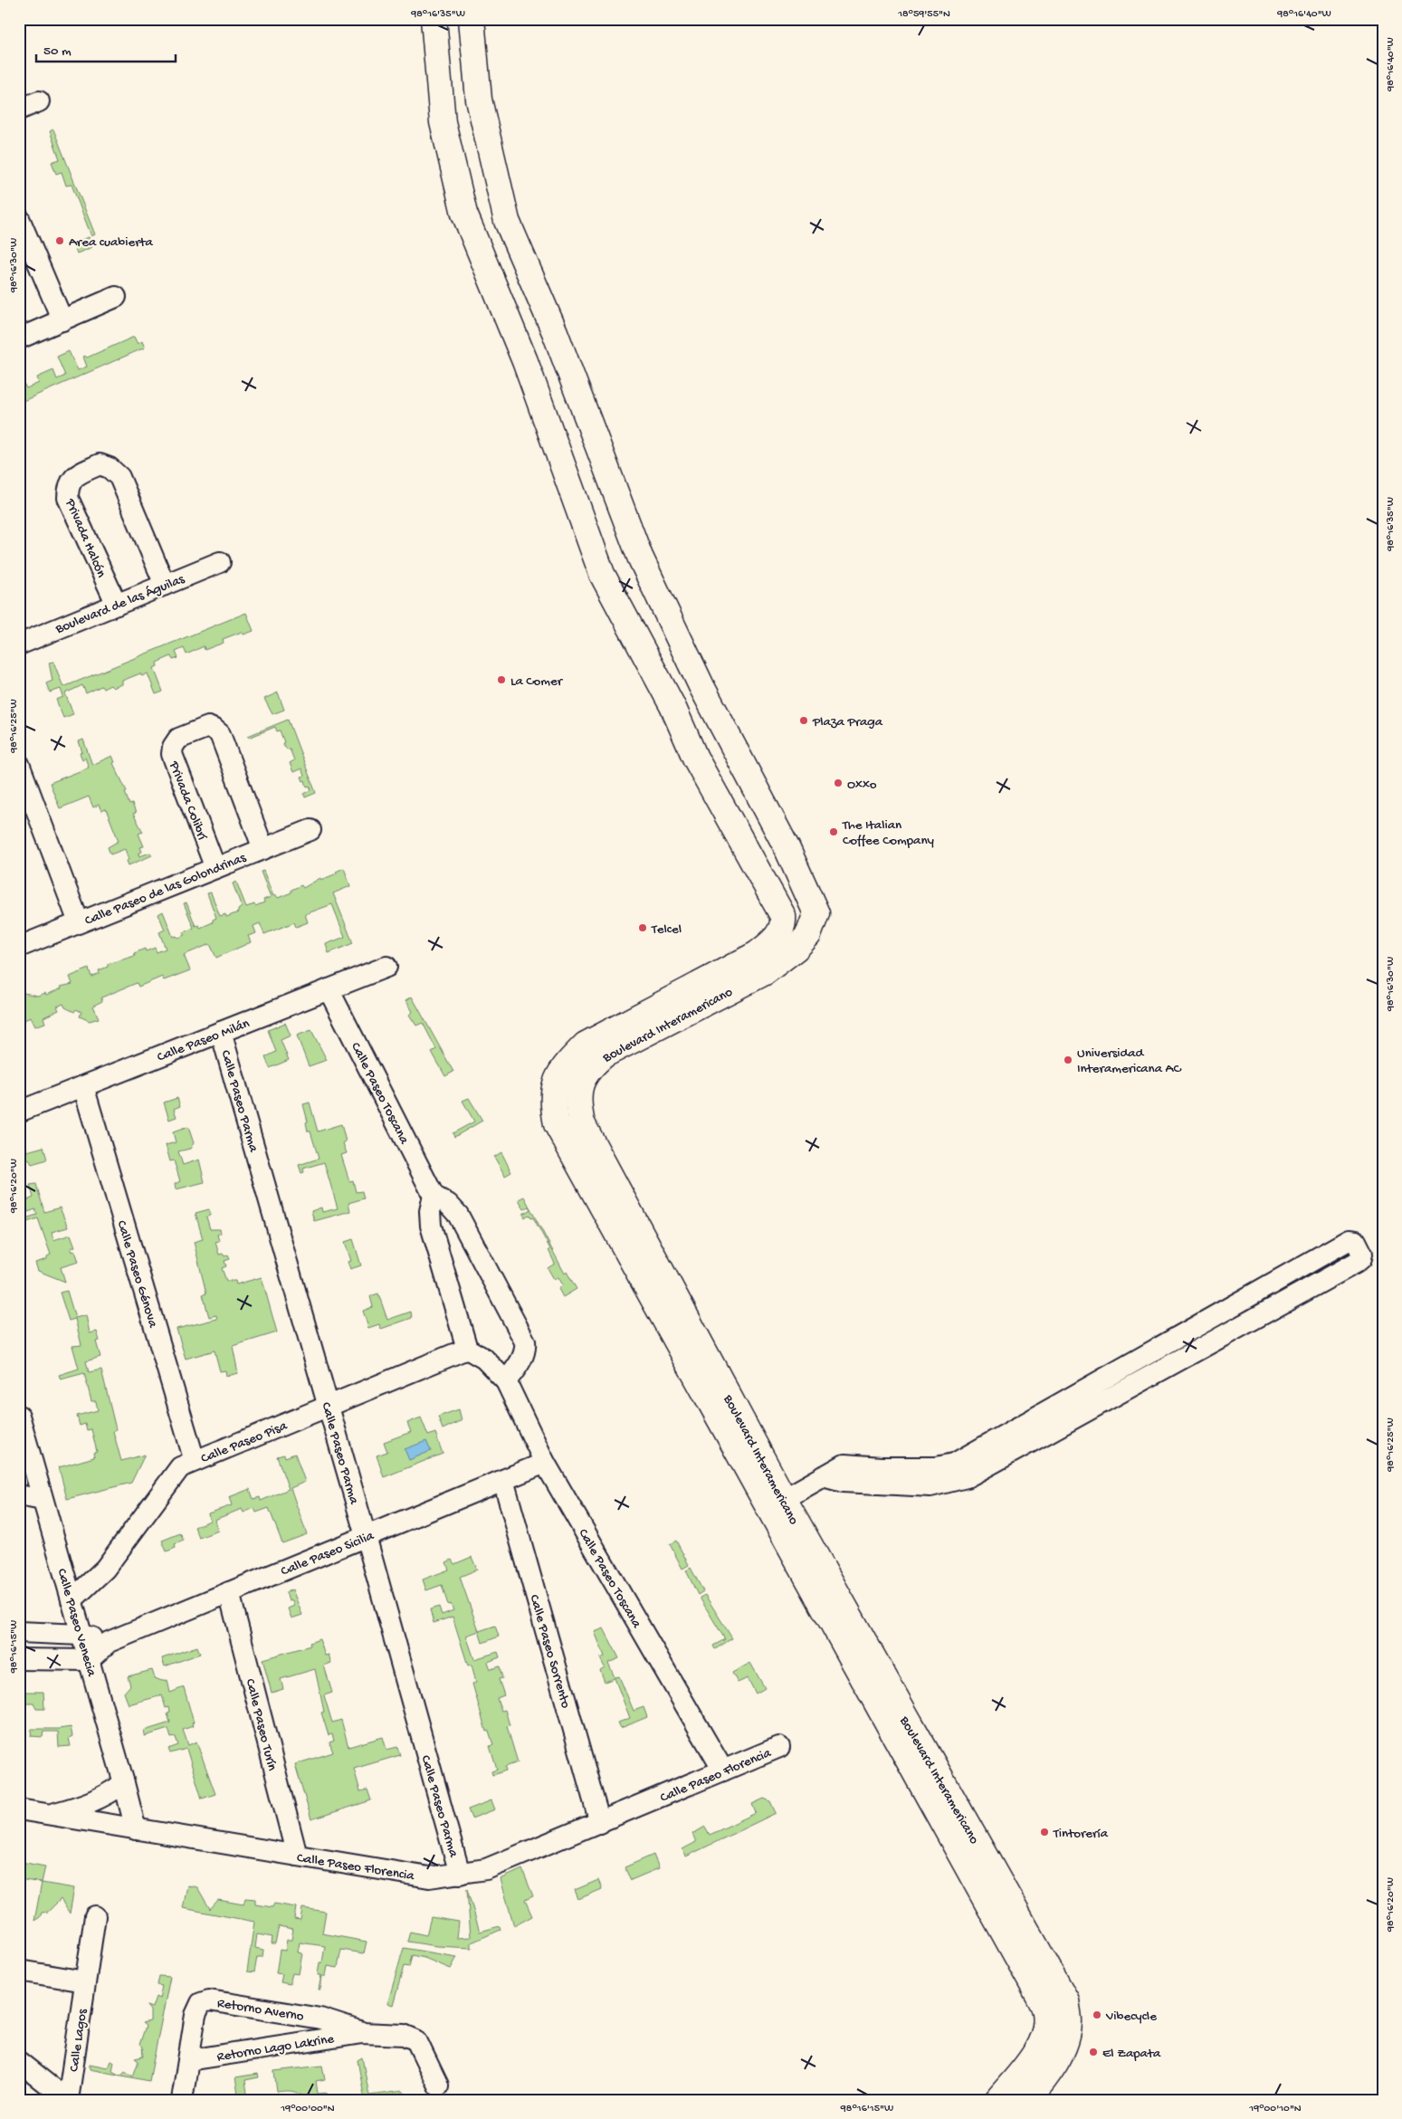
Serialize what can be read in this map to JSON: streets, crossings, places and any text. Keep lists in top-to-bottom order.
{
  "streets": {
    "main road": ["Boulevard Interamericano"],
    "street": [
      "Privada Halcón",
      "Boulevard de las Águilas",
      "Privada Colibrí",
      "Calle Paseo de las Golondrinas",
      "Calle Paseo Milán",
      "Calle Paseo Toscana",
      "Calle Paseo Parma",
      "Calle Paseo Génova",
      "Calle Paseo Pisa",
      "Calle Paseo Sicilia",
      "Calle Paseo Venecia",
      "Calle Paseo Sorrento",
      "Calle Paseo Turín",
      "Calle Paseo Florencia",
      "Retorno Averno",
      "Calle Lagos",
      "Retorno Lago Lakrine"
    ]
  },
  "crossings": [
    ["Privada Halcón", "Boulevard de las Águilas"],
    ["Privada Colibrí", "Calle Paseo de las Golondrinas"],
    ["Calle Paseo Milán", "Calle Paseo Toscana"],
    ["Calle Paseo Milán", "Calle Paseo Parma"],
    ["Calle Paseo Milán", "Calle Paseo Génova"],
    ["Calle Paseo Toscana", "Calle Paseo Pisa"],
    ["Calle Paseo Toscana", "Calle Paseo Sicilia"],
    ["Calle Paseo Toscana", "Calle Paseo Florencia"],
    ["Calle Paseo Parma", "Calle Paseo Pisa"],
    ["Calle Paseo Parma", "Calle Paseo Sicilia"],
    ["Calle Paseo Parma", "Calle Paseo Florencia"],
    ["Calle Paseo Génova", "Calle Paseo Pisa"],
    ["Calle Paseo Pisa", "Calle Paseo Venecia"],
    ["Calle Paseo Sicilia", "Calle Paseo Venecia"],
    ["Calle Paseo Sicilia", "Calle Paseo Sorrento"],
    ["Calle Paseo Sicilia", "Calle Paseo Turín"],
    ["Calle Paseo Venecia", "Calle Paseo Florencia"],
    ["Calle Paseo Sorrento", "Calle Paseo Florencia"],
    ["Calle Paseo Turín", "Calle Paseo Florencia"],
    ["Retorno Averno", "Retorno Lago Lakrine"]
  ],
  "places": [
    "Area cuabierta",
    "La Comer",
    "Plaza Praga",
    "Oxxo",
    "The Italian Coffee Company",
    "Telcel",
    "Universidad Interamericana AC",
    "Tintorería",
    "Vibecycle",
    "El Zapata"
  ],
  "scale_bar": "50 m",
  "coordinates": [
    "98°16'35\"W",
    "18°59'55\"N",
    "98°16'40\"W",
    "98°16'30\"W",
    "98°16'25\"W",
    "98°16'20\"W",
    "98°16'15\"W",
    "19°00'00\"N",
    "19°00'10\"N"
  ]
}
